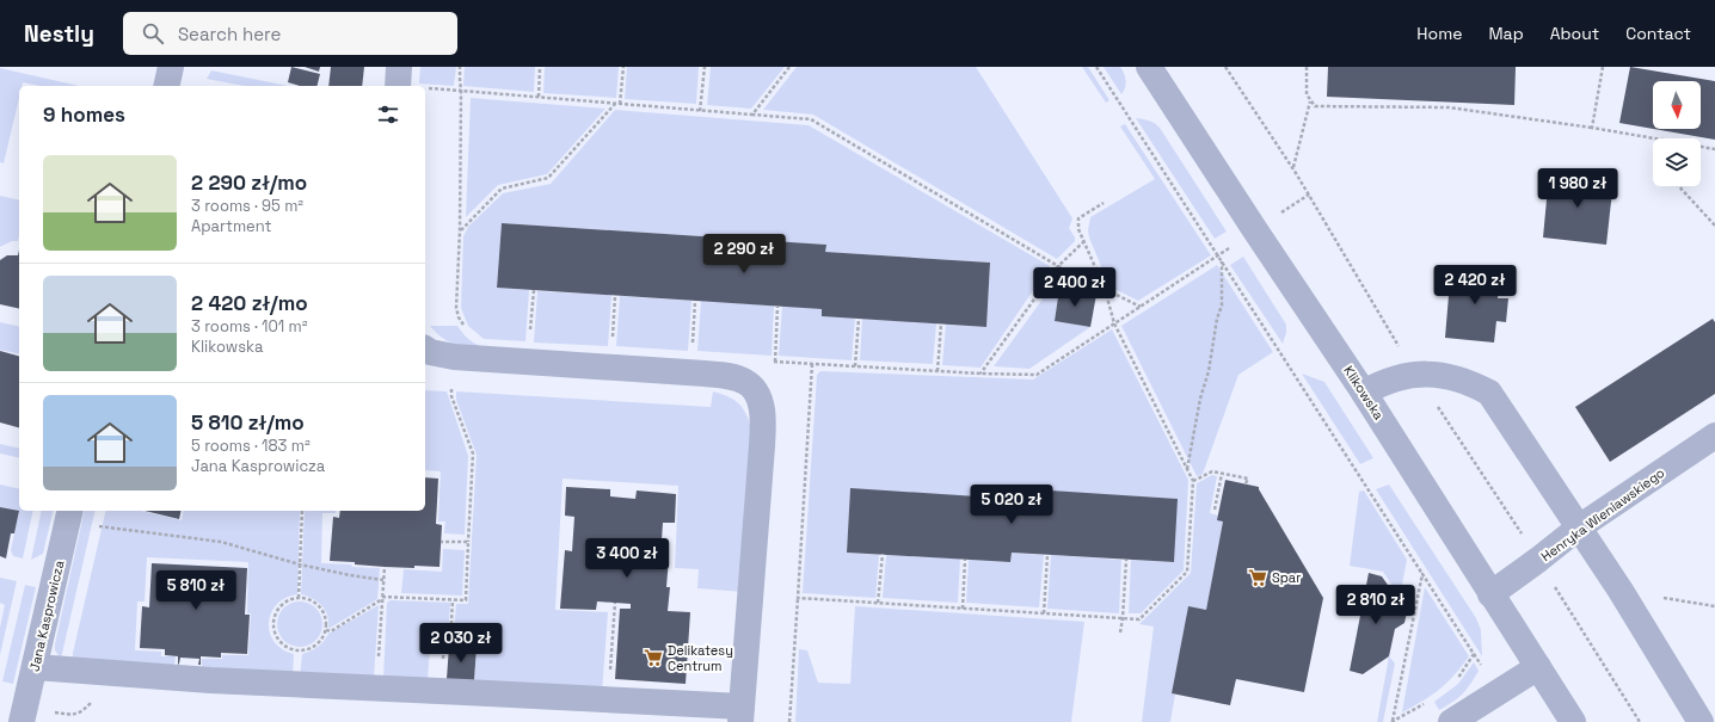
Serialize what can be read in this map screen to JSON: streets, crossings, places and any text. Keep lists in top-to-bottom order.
{
  "streets": {
    "street": ["Klikowska", "Henryka Wieniawskiego", "Jana Kasprowicza"]
  },
  "crossings": [
    ["Klikowska", "Henryka Wieniawskiego"]
  ],
  "places": {
    "supermarket": ["Spar", "Delikatesy Centrum"]
  },
  "north": "bottom",
  "page": {
    "header": "Nestly",
    "search": "Search here",
    "nav": [
      "Home",
      "Map",
      "About",
      "Contact"
    ],
    "heading": "9 homes",
    "list": [
      {
        "name": "2 290 zł/mo",
        "note": "3 rooms · 95 m² · Apartment"
      },
      {
        "name": "2 420 zł/mo",
        "note": "3 rooms · 101 m² · Klikowska"
      },
      {
        "name": "5 810 zł/mo",
        "note": "5 rooms · 183 m² · Jana Kasprowicza"
      }
    ],
    "price": [
      "1 980 zł",
      "2 290 zł",
      "2 420 zł",
      "2 400 zł",
      "5 020 zł",
      "3 400 zł",
      "5 810 zł",
      "2 810 zł",
      "2 030 zł"
    ]
  }
}
